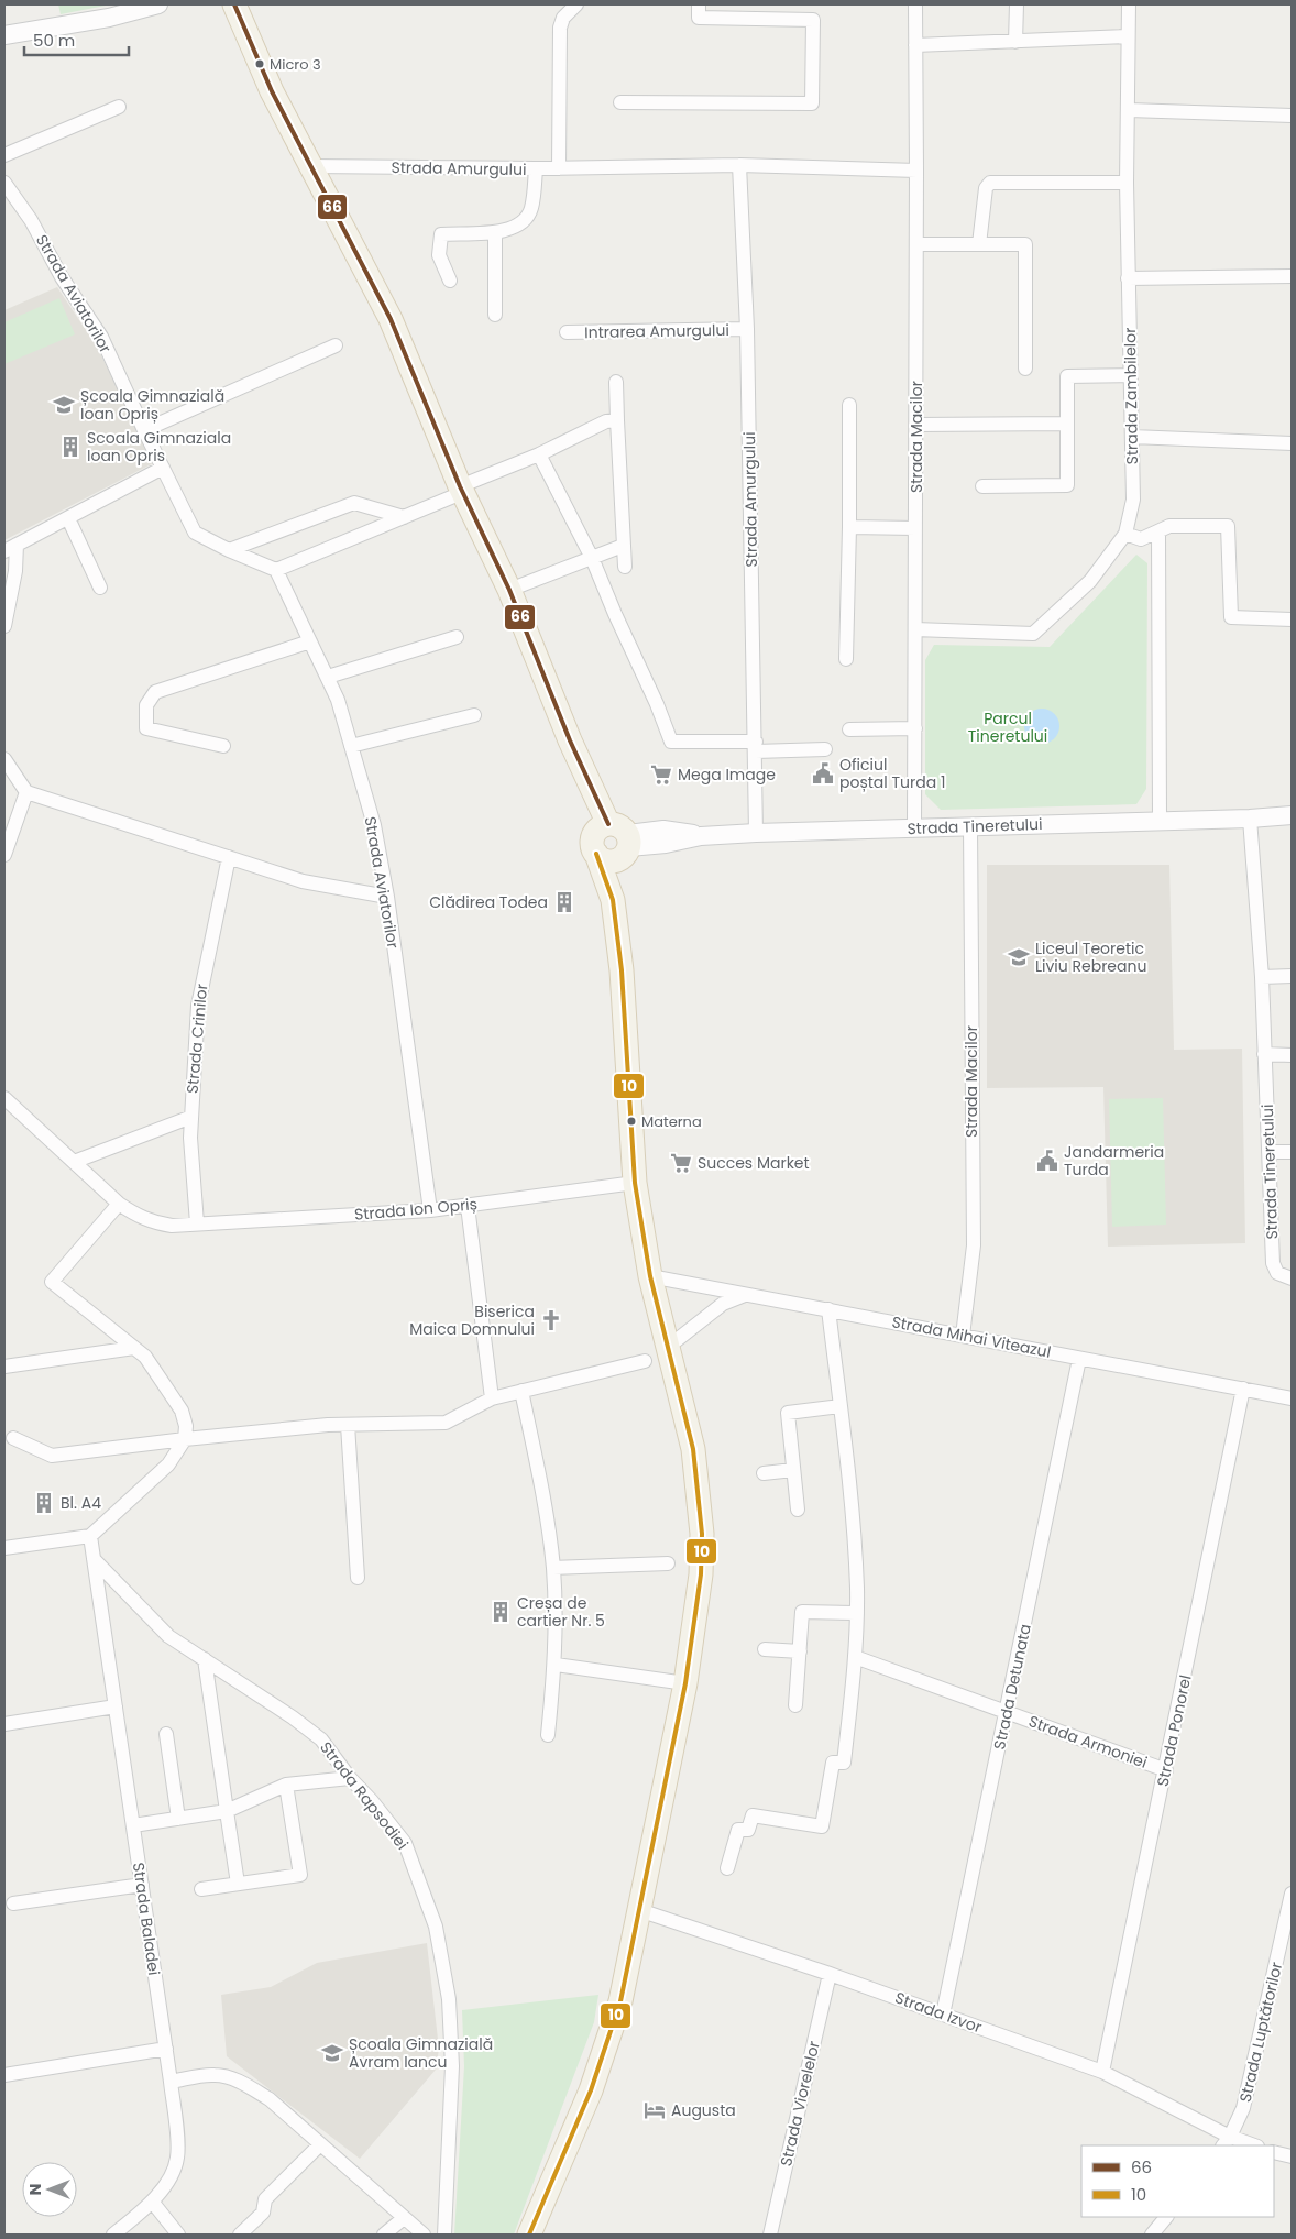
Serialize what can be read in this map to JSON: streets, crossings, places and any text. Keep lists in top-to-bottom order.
{
  "streets": {
    "street": [
      "Strada Amurgului",
      "Strada Aviatorilor",
      "Intrarea Amurgului",
      "Strada Zambilelor",
      "Strada Macilor",
      "Strada Tineretului",
      "Strada Crinilor",
      "Strada Ion Opriș",
      "Strada Mihai Viteazul",
      "Strada Detunata",
      "Strada Ponorel",
      "Strada Armoniei",
      "Strada Rapsodiei",
      "Strada Baladei",
      "Strada Izvor",
      "Strada Luptătorilor",
      "Strada Viorelelor"
    ]
  },
  "crossings": [
    ["Strada Amurgului", "Intrarea Amurgului"],
    ["Strada Amurgului", "Strada Macilor"],
    ["Strada Amurgului", "Strada Tineretului"],
    ["Strada Aviatorilor", "Strada Ion Opriș"],
    ["Strada Zambilelor", "Strada Macilor"],
    ["Strada Macilor", "Strada Tineretului"],
    ["Strada Macilor", "Strada Mihai Viteazul"],
    ["Strada Crinilor", "Strada Ion Opriș"],
    ["Strada Mihai Viteazul", "Strada Detunata"],
    ["Strada Mihai Viteazul", "Strada Ponorel"],
    ["Strada Detunata", "Strada Armoniei"],
    ["Strada Detunata", "Strada Izvor"],
    ["Strada Ponorel", "Strada Armoniei"],
    ["Strada Ponorel", "Strada Izvor"],
    ["Strada Rapsodiei", "Strada Baladei"],
    ["Strada Izvor", "Strada Luptătorilor"],
    ["Strada Izvor", "Strada Viorelelor"]
  ],
  "parks": ["Parcul Tineretului"],
  "places": {
    "other": ["Micro 3", "Materna"],
    "school or university": ["Școala Gimnazială Ioan Opriș", "Liceul Teoretic Liviu Rebreanu", "Școala Gimnazială Avram Iancu"],
    "building": [
      "Scoala Gimnaziala Ioan Opris",
      "Clădirea Todea",
      "Bl. A4",
      "Creșa de cartier Nr. 5"
    ],
    "public building": ["Oficiul poștal Turda 1", "Jandarmeria Turda"],
    "supermarket": ["Mega Image", "Succes Market"],
    "church": ["Biserica Maica Domnului"],
    "hotel": ["Augusta"]
  },
  "lines": ["transit line 66", "transit line 10"],
  "legend": ["66", "10"],
  "scale_bar": "50 m",
  "north": "left"
}
